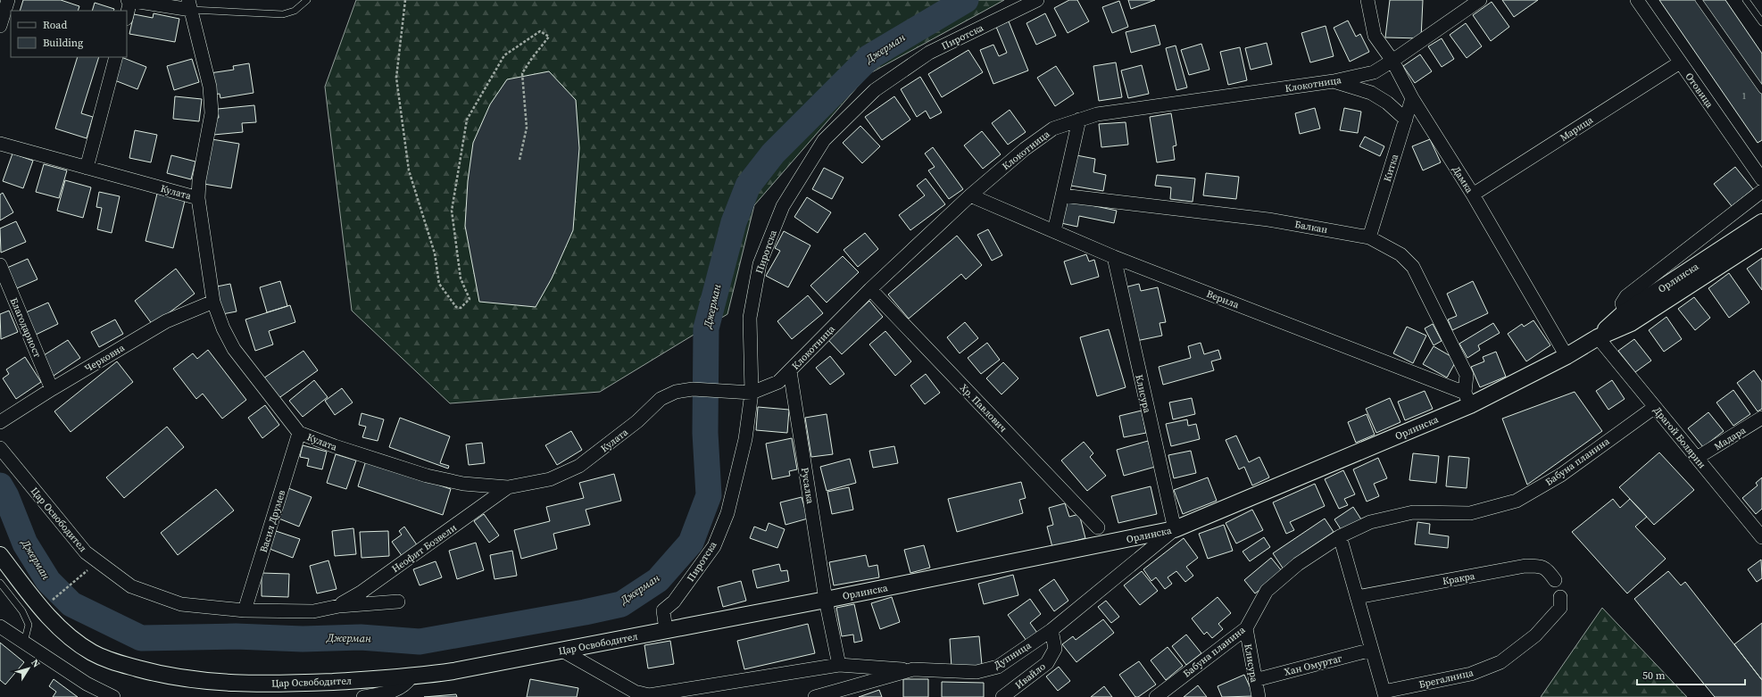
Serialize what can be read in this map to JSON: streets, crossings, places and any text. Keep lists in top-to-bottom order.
{
  "streets": {
    "street": [
      "Пиротска",
      "Клокотница",
      "Отовица",
      "Марица",
      "Китка",
      "Дамка",
      "Кулата",
      "Балкан",
      "Орлинска",
      "Верила",
      "Благодарност",
      "Черковна",
      "Клисура",
      "Хр. Павлович",
      "Драгой Болярин",
      "Мадара",
      "Бабуна планина",
      "Русалка",
      "Цар Освободител",
      "Васил Друмев",
      "Неофит Бозвели",
      "Кракра",
      "Дупница",
      "Хан Омуртаг",
      "Ивайло",
      "Брегалница"
    ]
  },
  "crossings": [
    ["Пиротска", "Клокотница"],
    ["Пиротска", "Орлинска"],
    ["Пиротска", "Цар Освободител"],
    ["Клокотница", "Дамка"],
    ["Клокотница", "Кулата"],
    ["Клокотница", "Верила"],
    ["Клокотница", "Хр. Павлович"],
    ["Клокотница", "Русалка"],
    ["Отовица", "Марица"],
    ["Марица", "Дамка"],
    ["Китка", "Дамка"],
    ["Китка", "Балкан"],
    ["Дамка", "Орлинска"],
    ["Кулата", "Черковна"],
    ["Кулата", "Васил Друмев"],
    ["Кулата", "Неофит Бозвели"],
    ["Балкан", "Орлинска"],
    ["Балкан", "Верила"],
    ["Орлинска", "Верила"],
    ["Орлинска", "Клисура"],
    ["Орлинска", "Драгой Болярин"],
    ["Орлинска", "Русалка"],
    ["Орлинска", "Цар Освободител"],
    ["Орлинска", "Дупница"],
    ["Верила", "Клисура"],
    ["Благодарност", "Черковна"],
    ["Клисура", "Бабуна планина"],
    ["Клисура", "Дупница"],
    ["Клисура", "Хан Омуртаг"],
    ["Драгой Болярин", "Мадара"],
    ["Драгой Болярин", "Бабуна планина"],
    ["Цар Освободител", "Васил Друмев"],
    ["Цар Освободител", "Неофит Бозвели"],
    ["Дупница", "Ивайло"]
  ],
  "water": ["Джерман"],
  "house_numbers": ["1"],
  "legend": ["Road", "Building"],
  "scale_bar": "50 m",
  "north": "top right"
}
